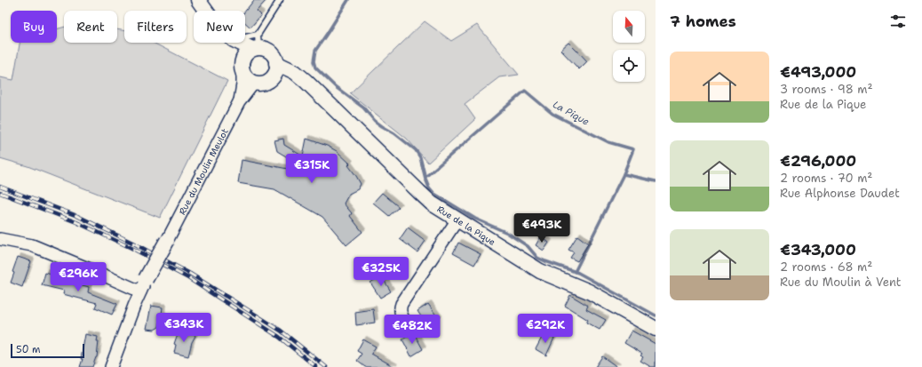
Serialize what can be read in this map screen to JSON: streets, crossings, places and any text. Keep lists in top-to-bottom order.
{
  "streets": {
    "street": ["Rue du Moulin Meulot", "Rue de la Pique"]
  },
  "crossings": [
    ["Rue du Moulin Meulot", "Rue de la Pique"]
  ],
  "water": ["La Pique"],
  "scale_bar": "50 m",
  "north": "top",
  "page": {
    "heading": "7 homes",
    "chip": [
      "Buy",
      "Rent",
      "Filters",
      "New"
    ],
    "list": [
      {
        "name": "€493,000",
        "note": "3 rooms · 98 m² · Rue de la Pique"
      },
      {
        "name": "€296,000",
        "note": "2 rooms · 70 m² · Rue Alphonse Daudet"
      },
      {
        "name": "€343,000",
        "note": "2 rooms · 68 m² · Rue du Moulin à Vent"
      }
    ],
    "price": [
      "€315K",
      "€493K",
      "€325K",
      "€296K",
      "€343K",
      "€292K",
      "€482K"
    ],
    "scale": "50 m"
  }
}
